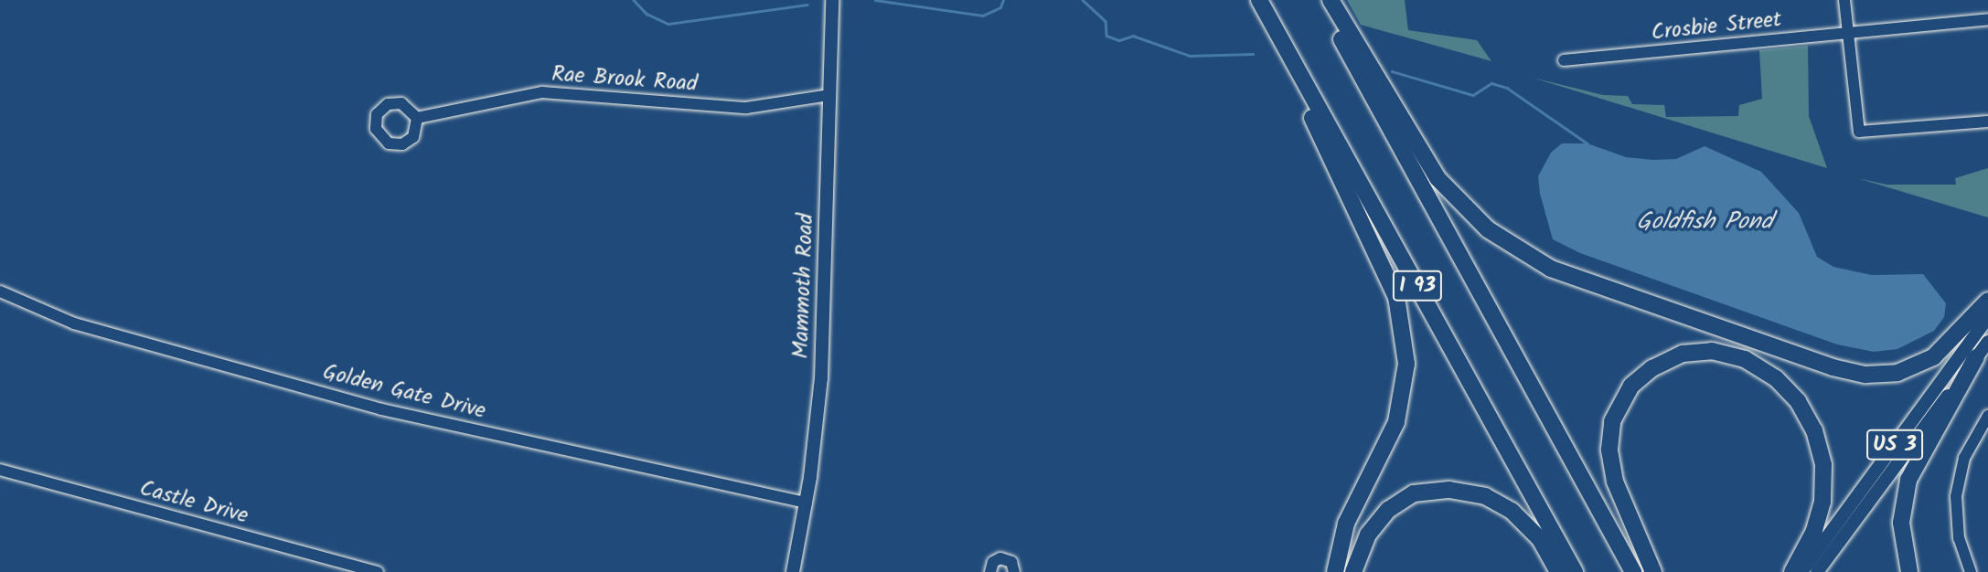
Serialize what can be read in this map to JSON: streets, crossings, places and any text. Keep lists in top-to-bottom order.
{
  "streets": {
    "highway": ["I 93"],
    "main road": ["Mammoth Road", "US 3"],
    "street": [
      "Crosbie Street",
      "Rae Brook Road",
      "Golden Gate Drive",
      "Castle Drive"
    ]
  },
  "crossings": [
    ["Rae Brook Road", "Mammoth Road"],
    ["Mammoth Road", "Golden Gate Drive"]
  ],
  "water": ["Goldfish Pond"]
}
